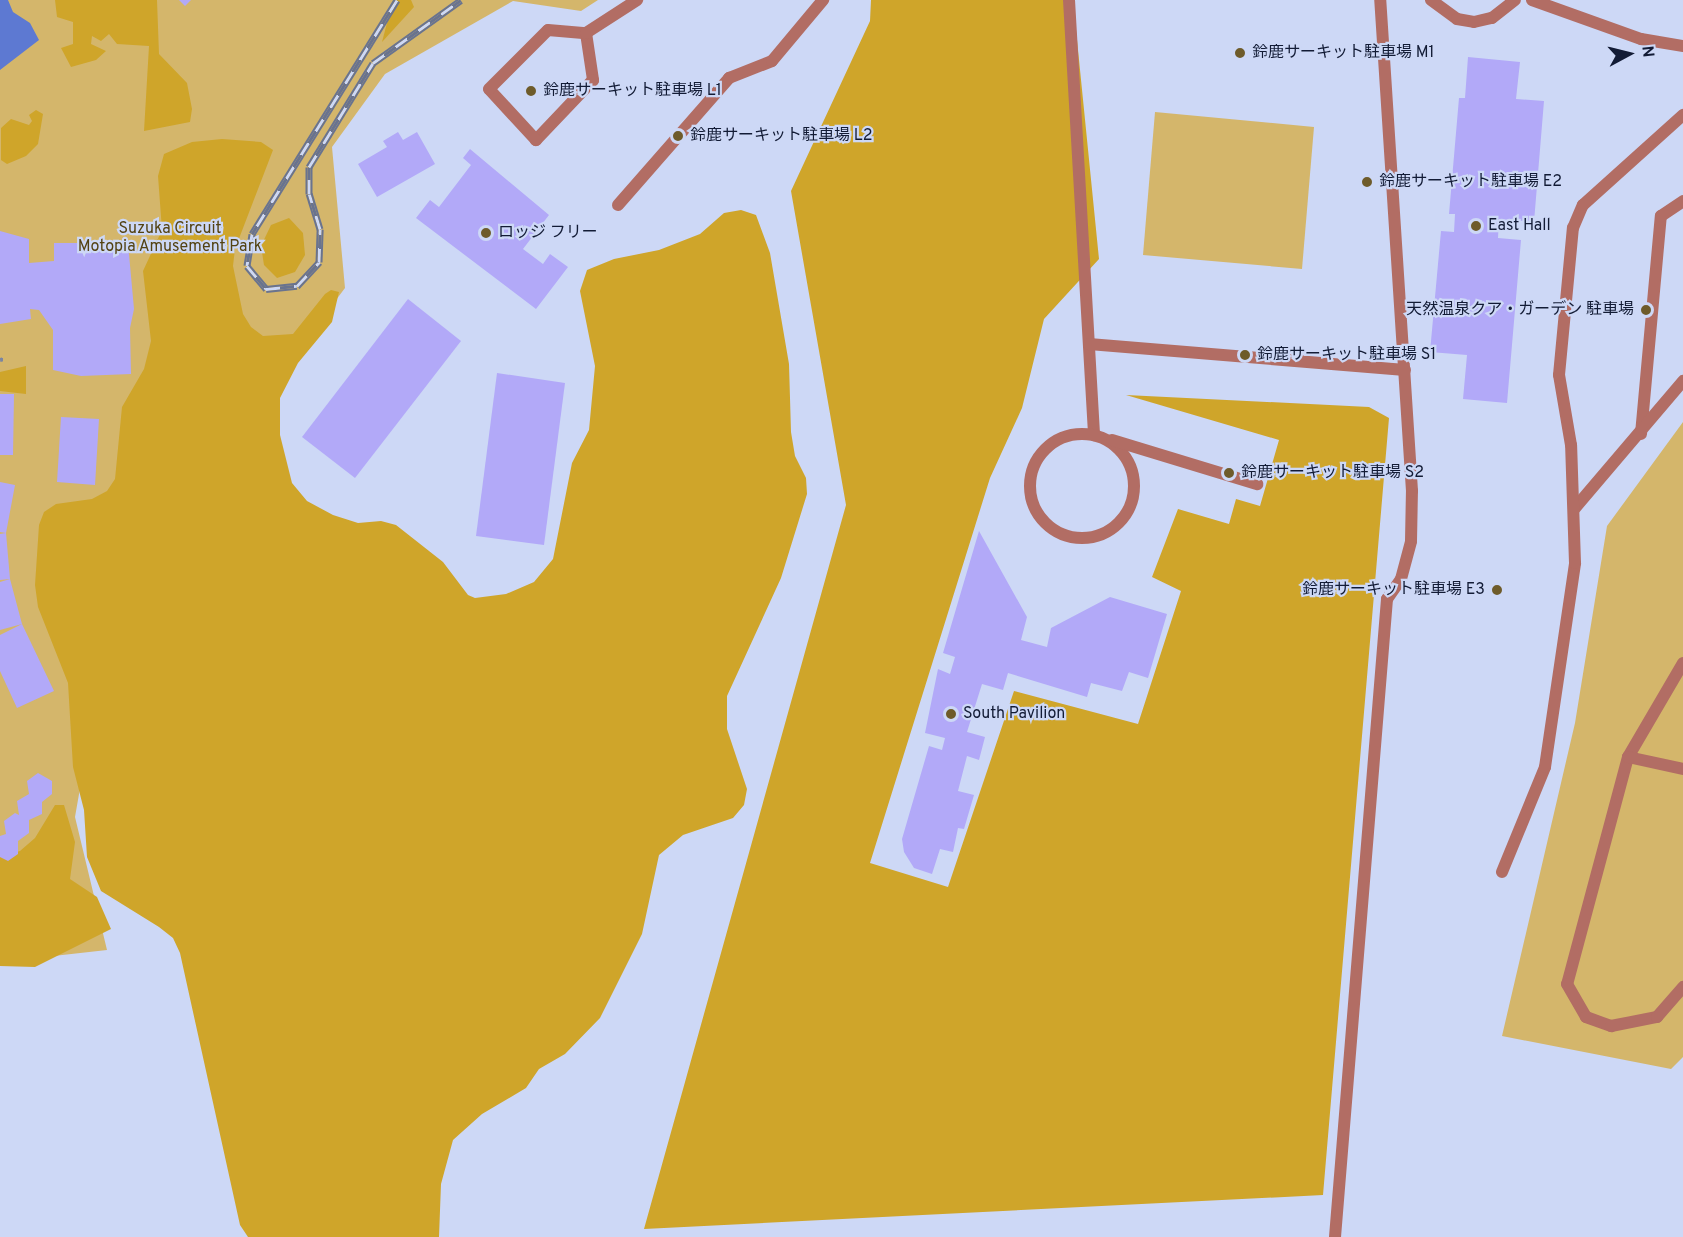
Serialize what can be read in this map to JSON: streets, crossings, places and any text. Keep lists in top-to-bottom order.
{
  "parks": ["Suzuka Circuit Motopia Amusement Park"],
  "places": [
    "鈴鹿サーキット駐車場 M1",
    "鈴鹿サーキット駐車場 L1",
    "鈴鹿サーキット駐車場 L2",
    "鈴鹿サーキット駐車場 E2",
    "East Hall",
    "ロッジ フリー",
    "天然温泉クア・ガーデン 駐車場",
    "鈴鹿サーキット駐車場 S1",
    "鈴鹿サーキット駐車場 S2",
    "鈴鹿サーキット駐車場 E3",
    "South Pavilion"
  ],
  "north": "right"
}
